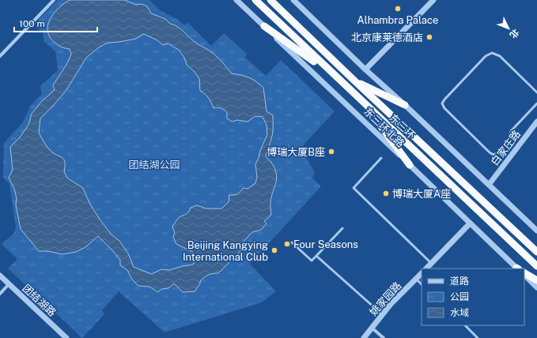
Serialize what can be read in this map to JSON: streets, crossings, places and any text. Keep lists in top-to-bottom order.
{
  "streets": {
    "highway": ["东三环"],
    "street": [
      "东三环北路",
      "白家庄路",
      "姚家园路",
      "团结湖路"
    ]
  },
  "parks": ["团结湖公园"],
  "places": [
    "Alhambra Palace",
    "北京康莱德酒店",
    "博瑞大厦B座",
    "博瑞大厦A座",
    "Four Seasons",
    "Beijing Kangying International Club"
  ],
  "legend": ["道路", "公园", "水域"],
  "scale_bar": "100 m",
  "north": "bottom right"
}
